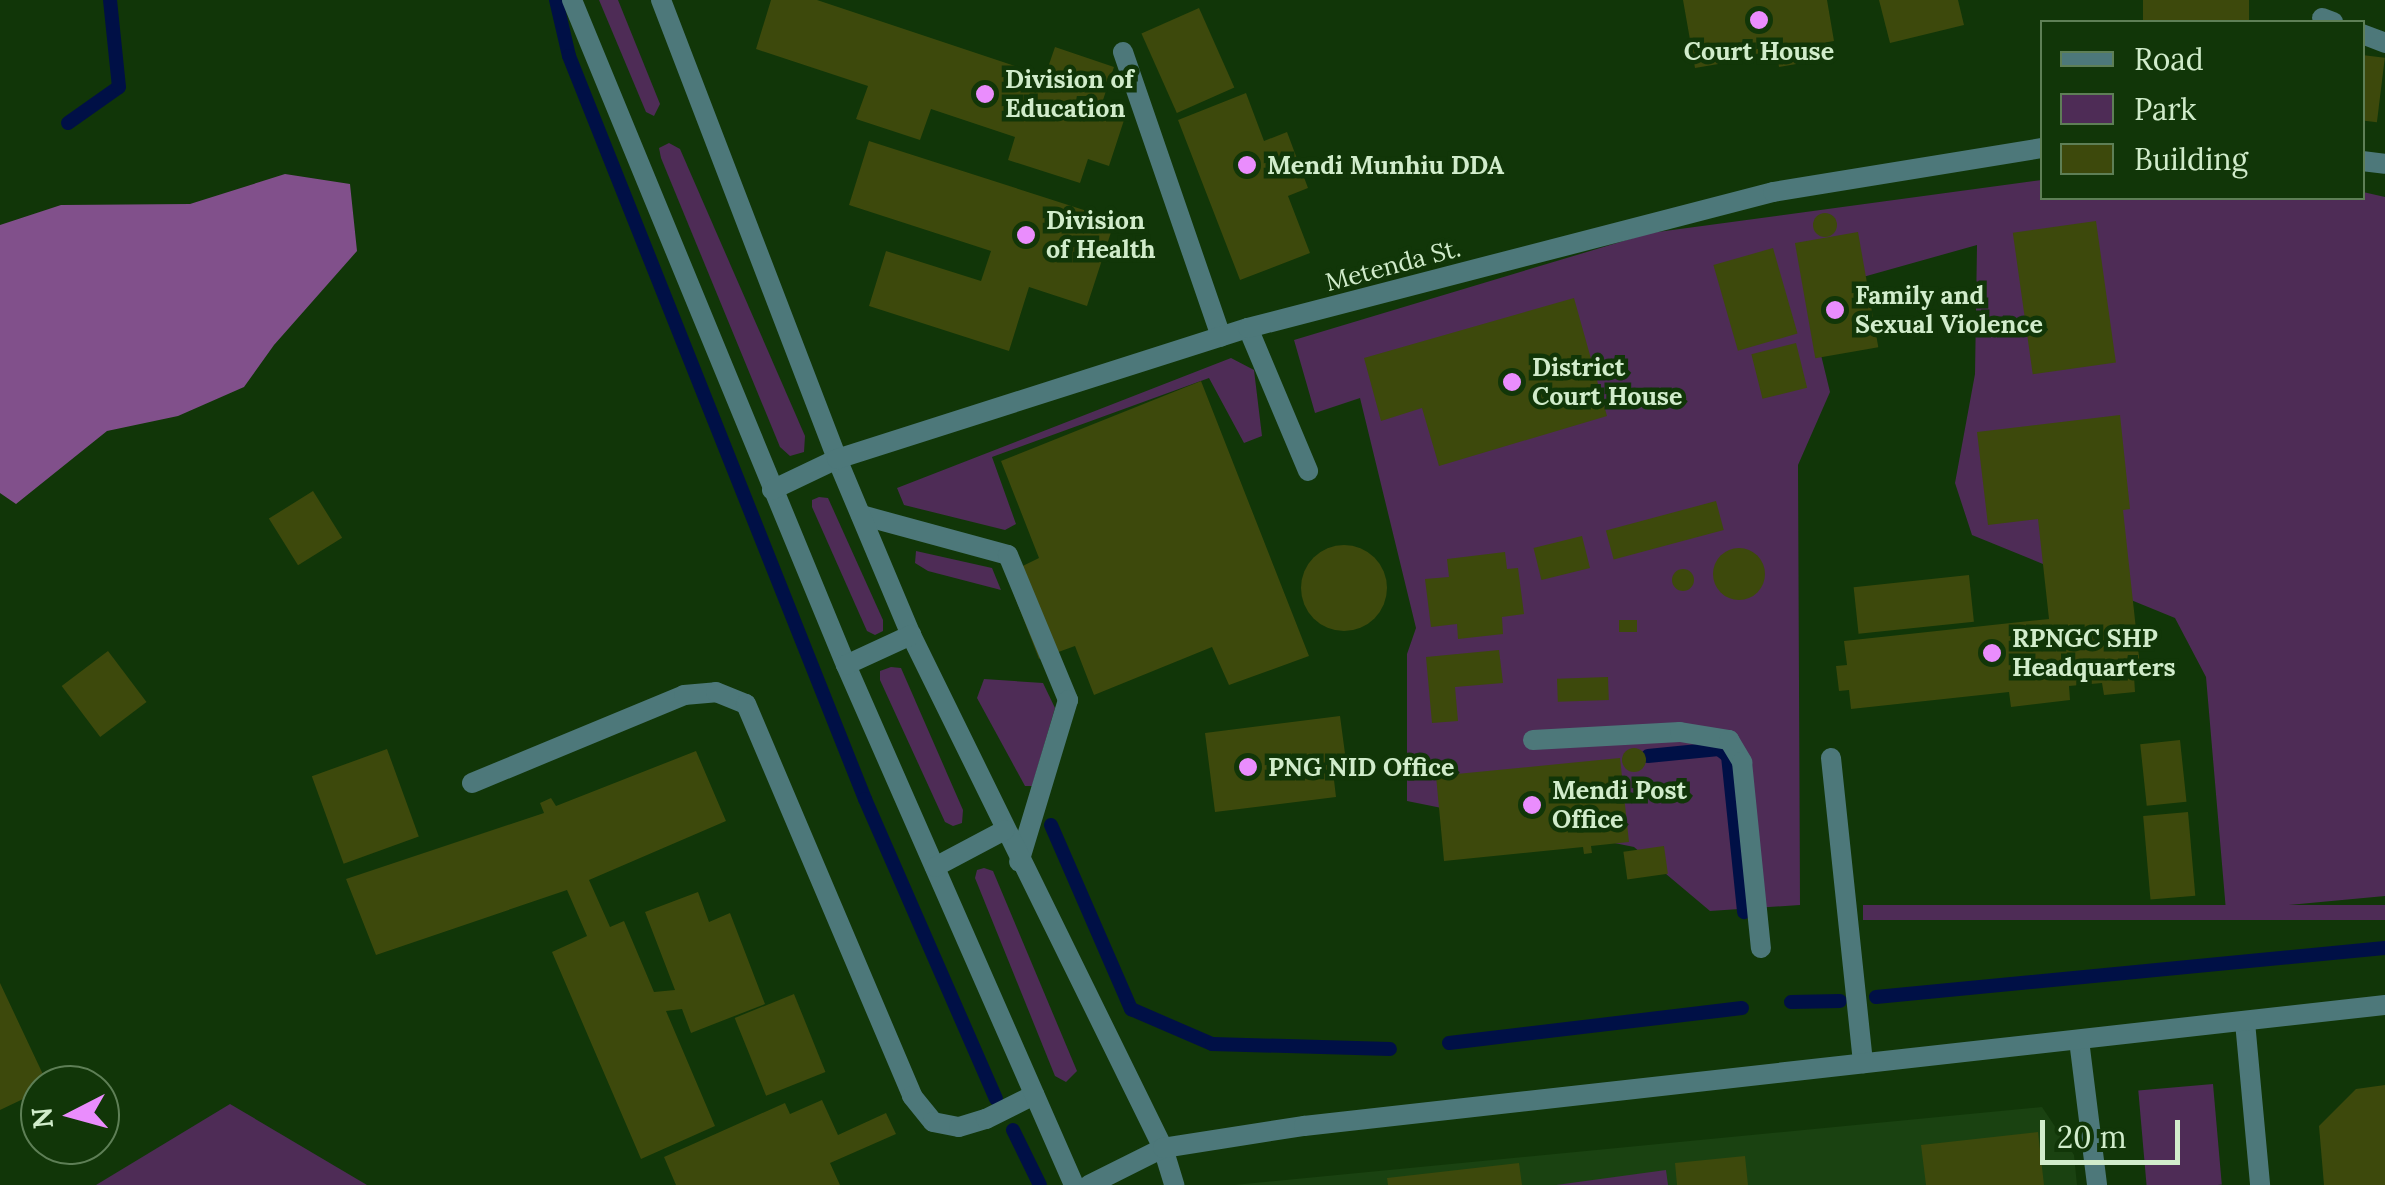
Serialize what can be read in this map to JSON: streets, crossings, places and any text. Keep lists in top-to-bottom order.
{
  "streets": {
    "street": ["Metenda St."]
  },
  "places": [
    "Court House",
    "Division of Education",
    "Mendi Munhiu DDA",
    "Division of Health",
    "Family and Sexual Violence",
    "District Court House",
    "RPNGC SHP Headquarters",
    "PNG NID Office",
    "Mendi Post Office"
  ],
  "legend": ["Road", "Park", "Building"],
  "scale_bar": "20 m",
  "north": "left"
}
